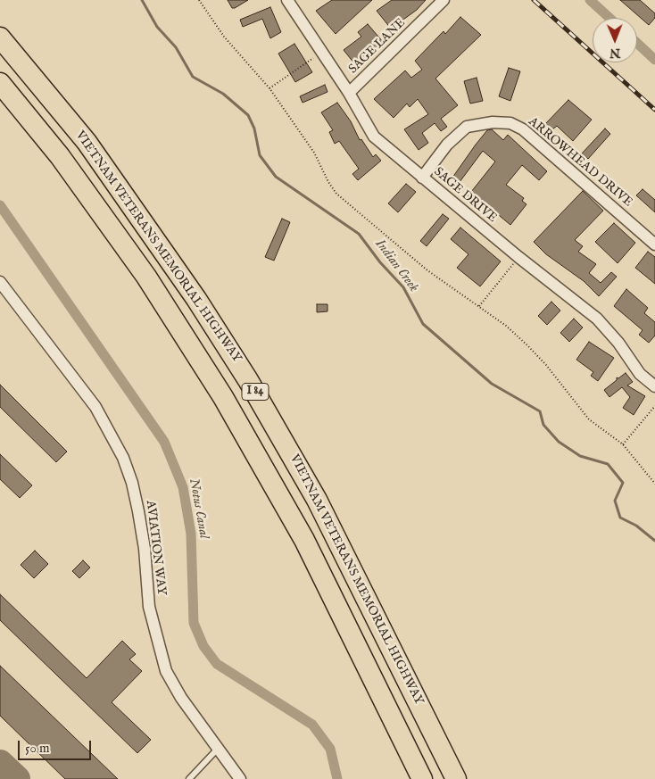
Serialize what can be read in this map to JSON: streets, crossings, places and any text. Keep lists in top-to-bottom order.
{
  "streets": {
    "highway": ["VIETNAM VETERANS MEMORIAL HIGHWAY", "I 84"],
    "street": [
      "SAGE LANE",
      "ARROWHEAD DRIVE",
      "SAGE DRIVE",
      "AVIATION WAY"
    ]
  },
  "crossings": [
    ["SAGE LANE", "SAGE DRIVE"],
    ["ARROWHEAD DRIVE", "SAGE DRIVE"]
  ],
  "water": ["Indian Creek", "Notus Canal"],
  "scale_bar": "50 m",
  "north": "bottom"
}
